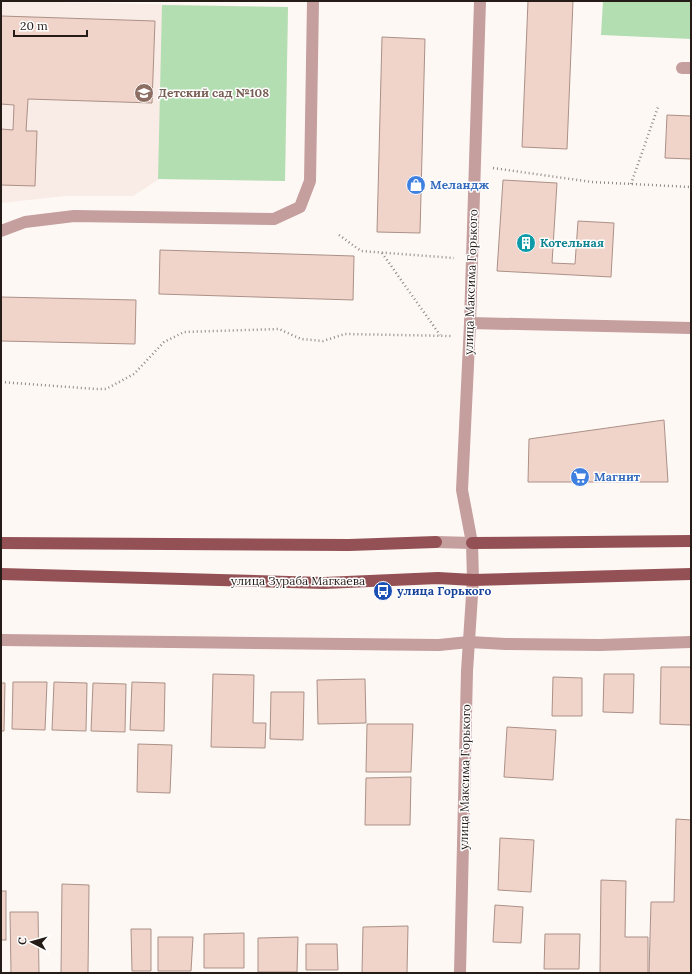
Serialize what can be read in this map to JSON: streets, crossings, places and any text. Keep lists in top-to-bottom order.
{
  "streets": {
    "main road": ["улица Зураба Магкаева"],
    "street": ["улица Максима Горького"]
  },
  "crossings": [
    ["улица Максима Горького", "улица Зураба Магкаева"]
  ],
  "places": {
    "school or university": ["Детский сад №108"],
    "shop": ["Меландж"],
    "building": ["Котельная"],
    "supermarket": ["Магнит"],
    "bus stop": ["улица Горького"]
  },
  "scale_bar": "20 m",
  "north": "left"
}
